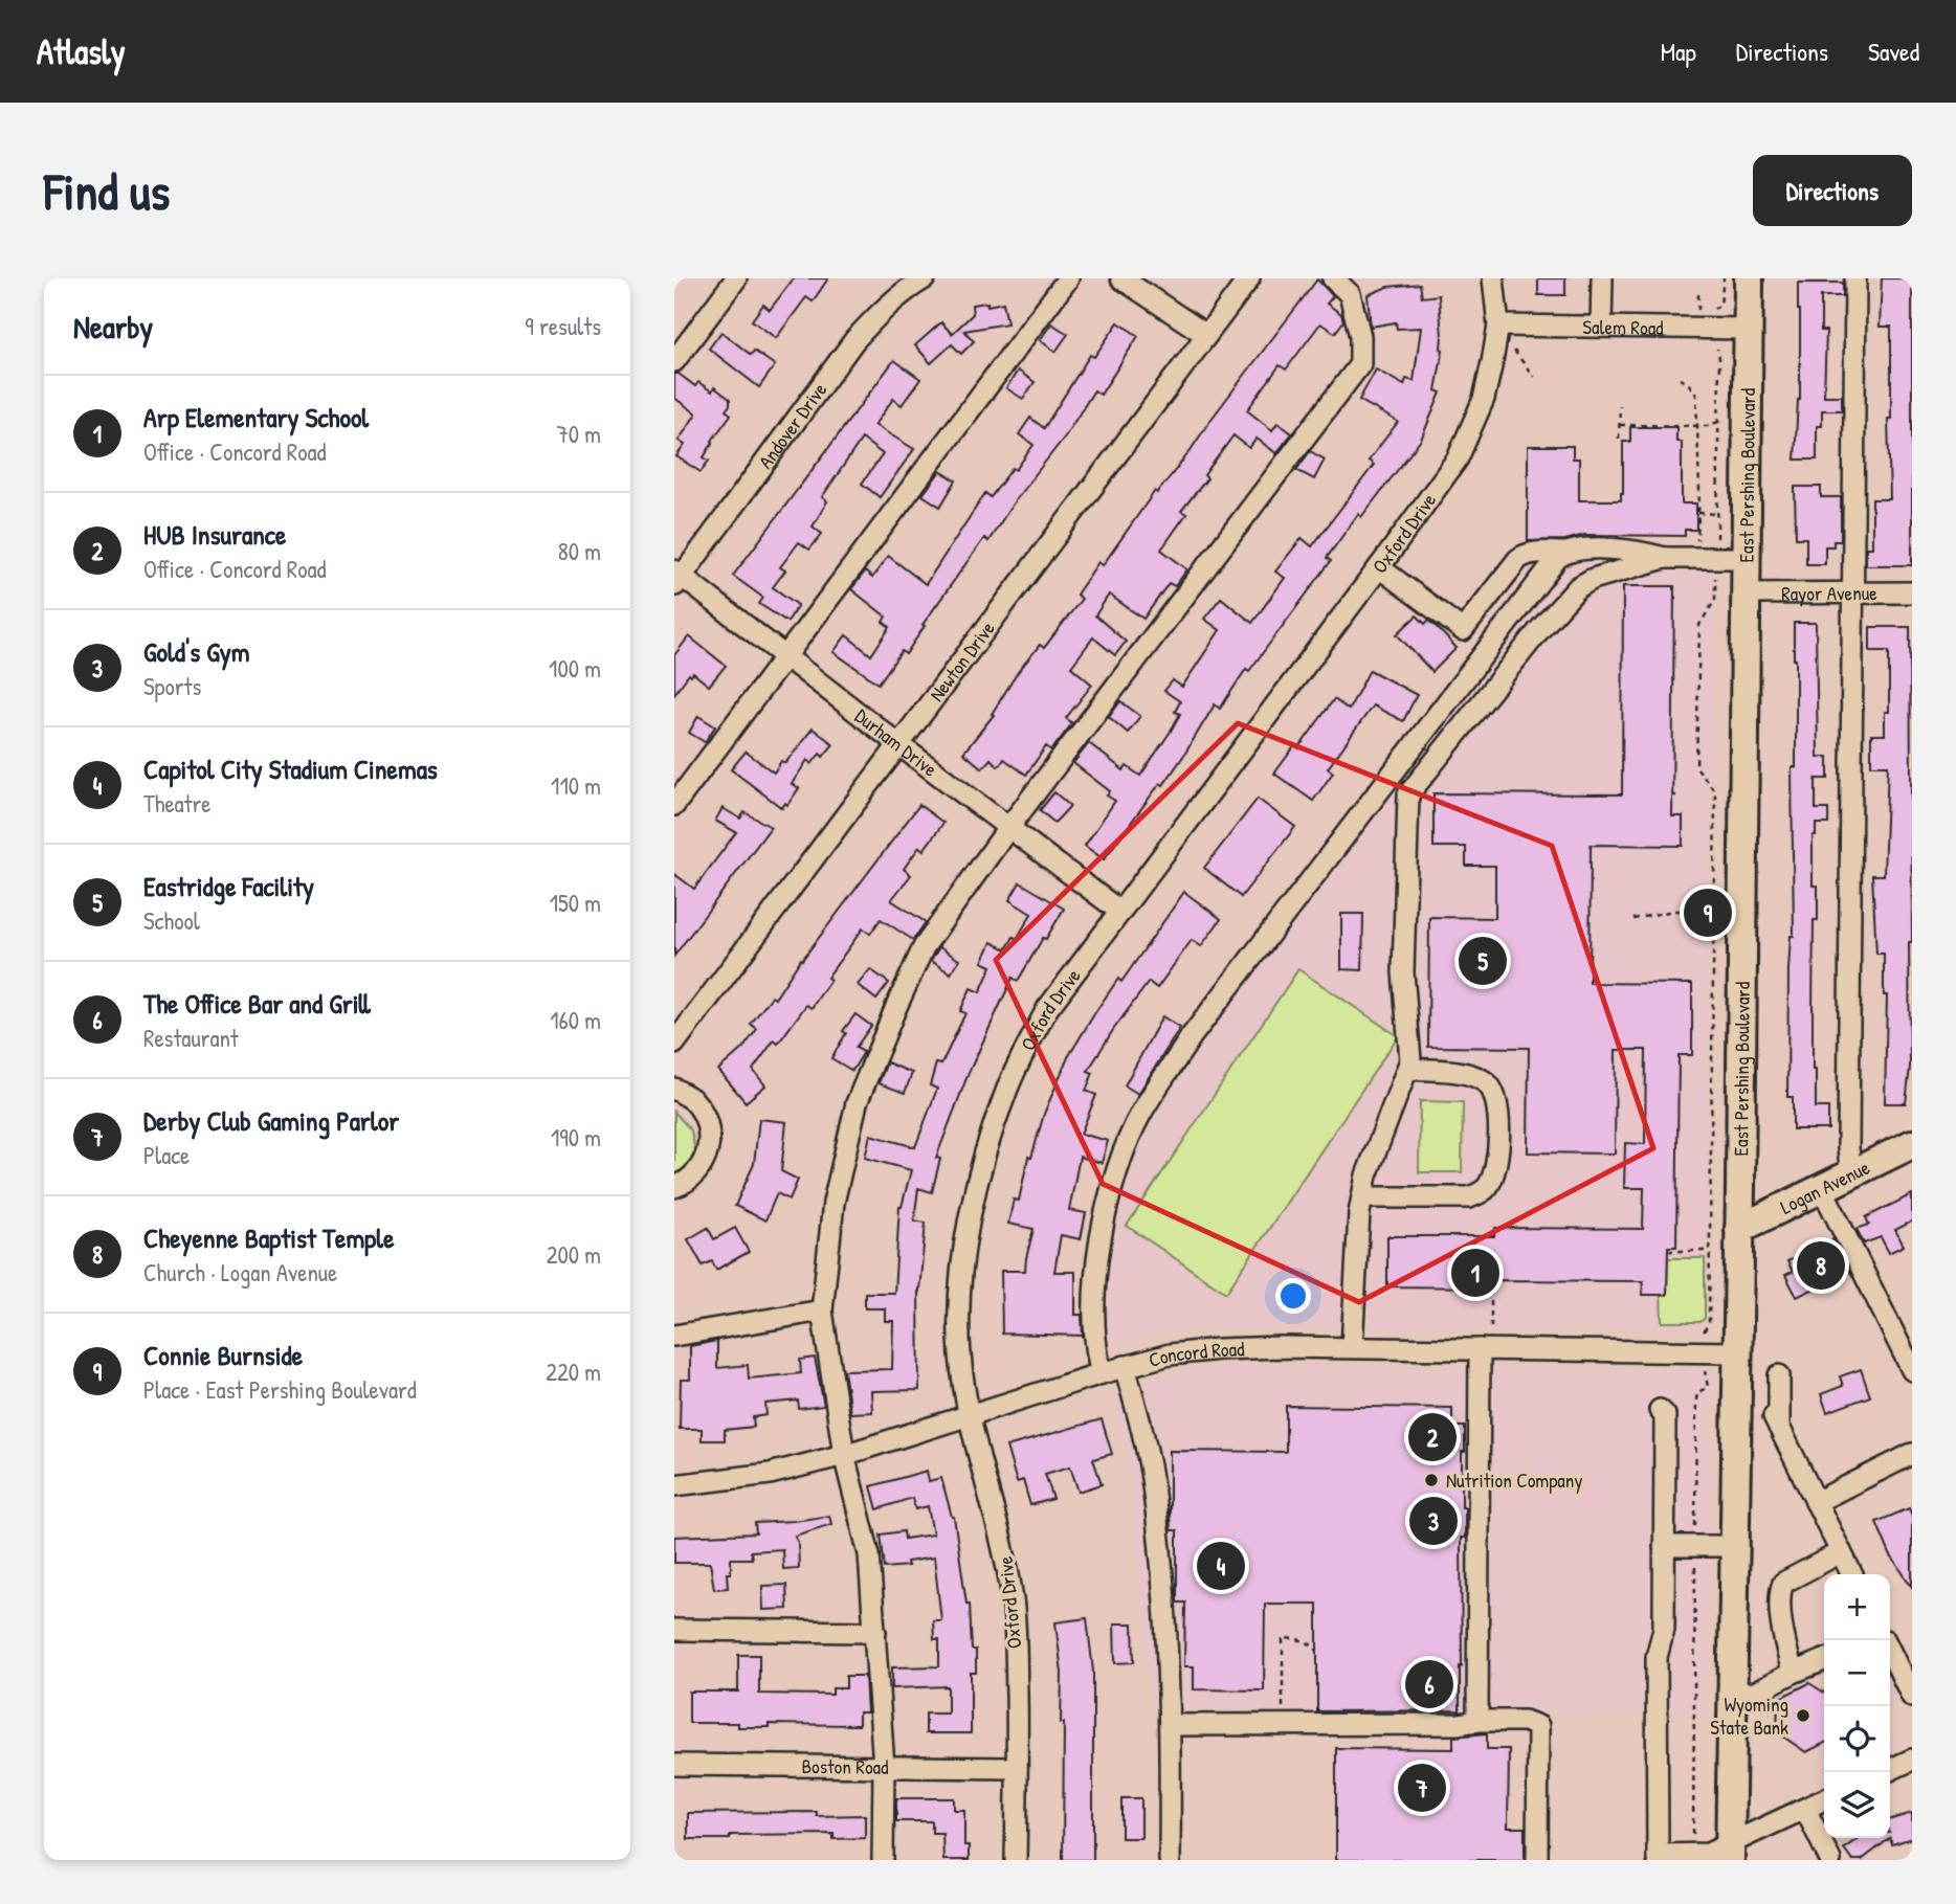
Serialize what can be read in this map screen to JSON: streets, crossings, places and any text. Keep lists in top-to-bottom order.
{
  "streets": {
    "main road": ["East Pershing Boulevard", "Logan Avenue"],
    "street": [
      "Salem Road",
      "Andover Drive",
      "Oxford Drive",
      "Rayor Avenue",
      "Newton Drive",
      "Durham Drive",
      "Concord Road",
      "Boston Road"
    ]
  },
  "crossings": [
    ["Salem Road", "East Pershing Boulevard"],
    ["Salem Road", "Oxford Drive"],
    ["Andover Drive", "Durham Drive"],
    ["East Pershing Boulevard", "Rayor Avenue"],
    ["East Pershing Boulevard", "Logan Avenue"],
    ["East Pershing Boulevard", "Concord Road"],
    ["Oxford Drive", "Durham Drive"],
    ["Oxford Drive", "Concord Road"],
    ["Oxford Drive", "Boston Road"],
    ["Newton Drive", "Durham Drive"]
  ],
  "places": ["Nutrition Company", "Wyoming State Bank"],
  "page": {
    "header": "Atlasly",
    "nav": ["Map", "Directions", "Saved"],
    "buttons": "Directions",
    "title": "Find us",
    "heading": ["Nearby", "9 results"],
    "list": [
      {
        "mark": "1",
        "name": "Arp Elementary School",
        "note": "Office · Concord Road",
        "value": "70 m"
      },
      {
        "mark": "2",
        "name": "HUB Insurance",
        "note": "Office · Concord Road",
        "value": "80 m"
      },
      {
        "mark": "3",
        "name": "Gold's Gym",
        "note": "Sports",
        "value": "100 m"
      },
      {
        "mark": "4",
        "name": "Capitol City Stadium Cinemas",
        "note": "Theatre",
        "value": "110 m"
      },
      {
        "mark": "5",
        "name": "Eastridge Facility",
        "note": "School",
        "value": "150 m"
      },
      {
        "mark": "6",
        "name": "The Office Bar and Grill",
        "note": "Restaurant",
        "value": "160 m"
      },
      {
        "mark": "7",
        "name": "Derby Club Gaming Parlor",
        "note": "Place",
        "value": "190 m"
      },
      {
        "mark": "8",
        "name": "Cheyenne Baptist Temple",
        "note": "Church · Logan Avenue",
        "value": "200 m"
      },
      {
        "mark": "9",
        "name": "Connie Burnside",
        "note": "Place · East Pershing Boulevard",
        "value": "220 m"
      }
    ],
    "pins": [
      "9",
      "5",
      "8",
      "1",
      "2",
      "3",
      "4",
      "6",
      "7"
    ],
    "map_buttons": ["+", "−"]
  }
}
